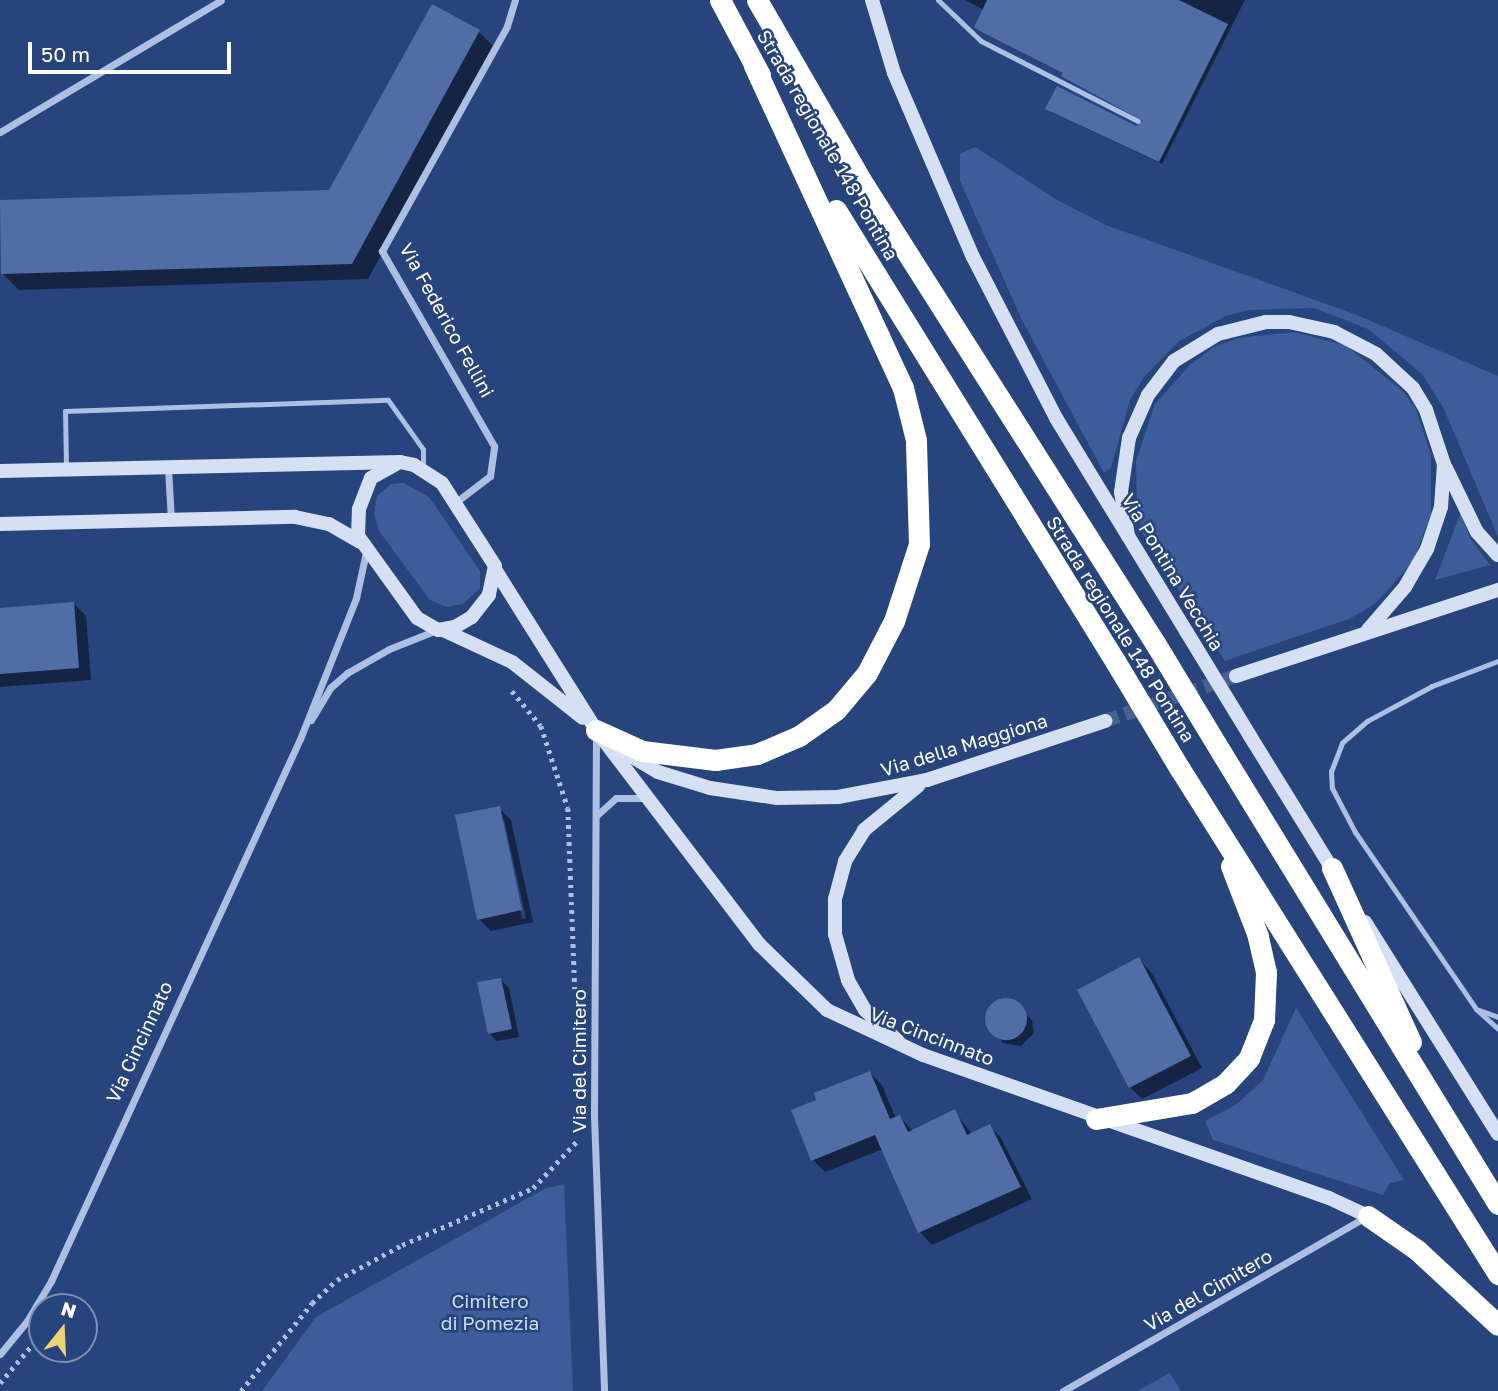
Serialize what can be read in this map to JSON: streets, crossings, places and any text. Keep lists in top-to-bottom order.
{
  "streets": {
    "highway": ["Strada regionale 148 Pontina"],
    "street": [
      "Via Federico Fellini",
      "Via Pontina Vecchia",
      "Via della Maggiona",
      "Via Cincinnato",
      "Via del Cimitero"
    ]
  },
  "crossings": [
    ["Via Federico Fellini", "Via Cincinnato"],
    ["Via della Maggiona", "Via Cincinnato"],
    ["Via della Maggiona", "Via del Cimitero"],
    ["Via Cincinnato", "Via del Cimitero"]
  ],
  "parks": ["Cimitero di Pomezia"],
  "scale_bar": "50 m",
  "north": "top"
}
